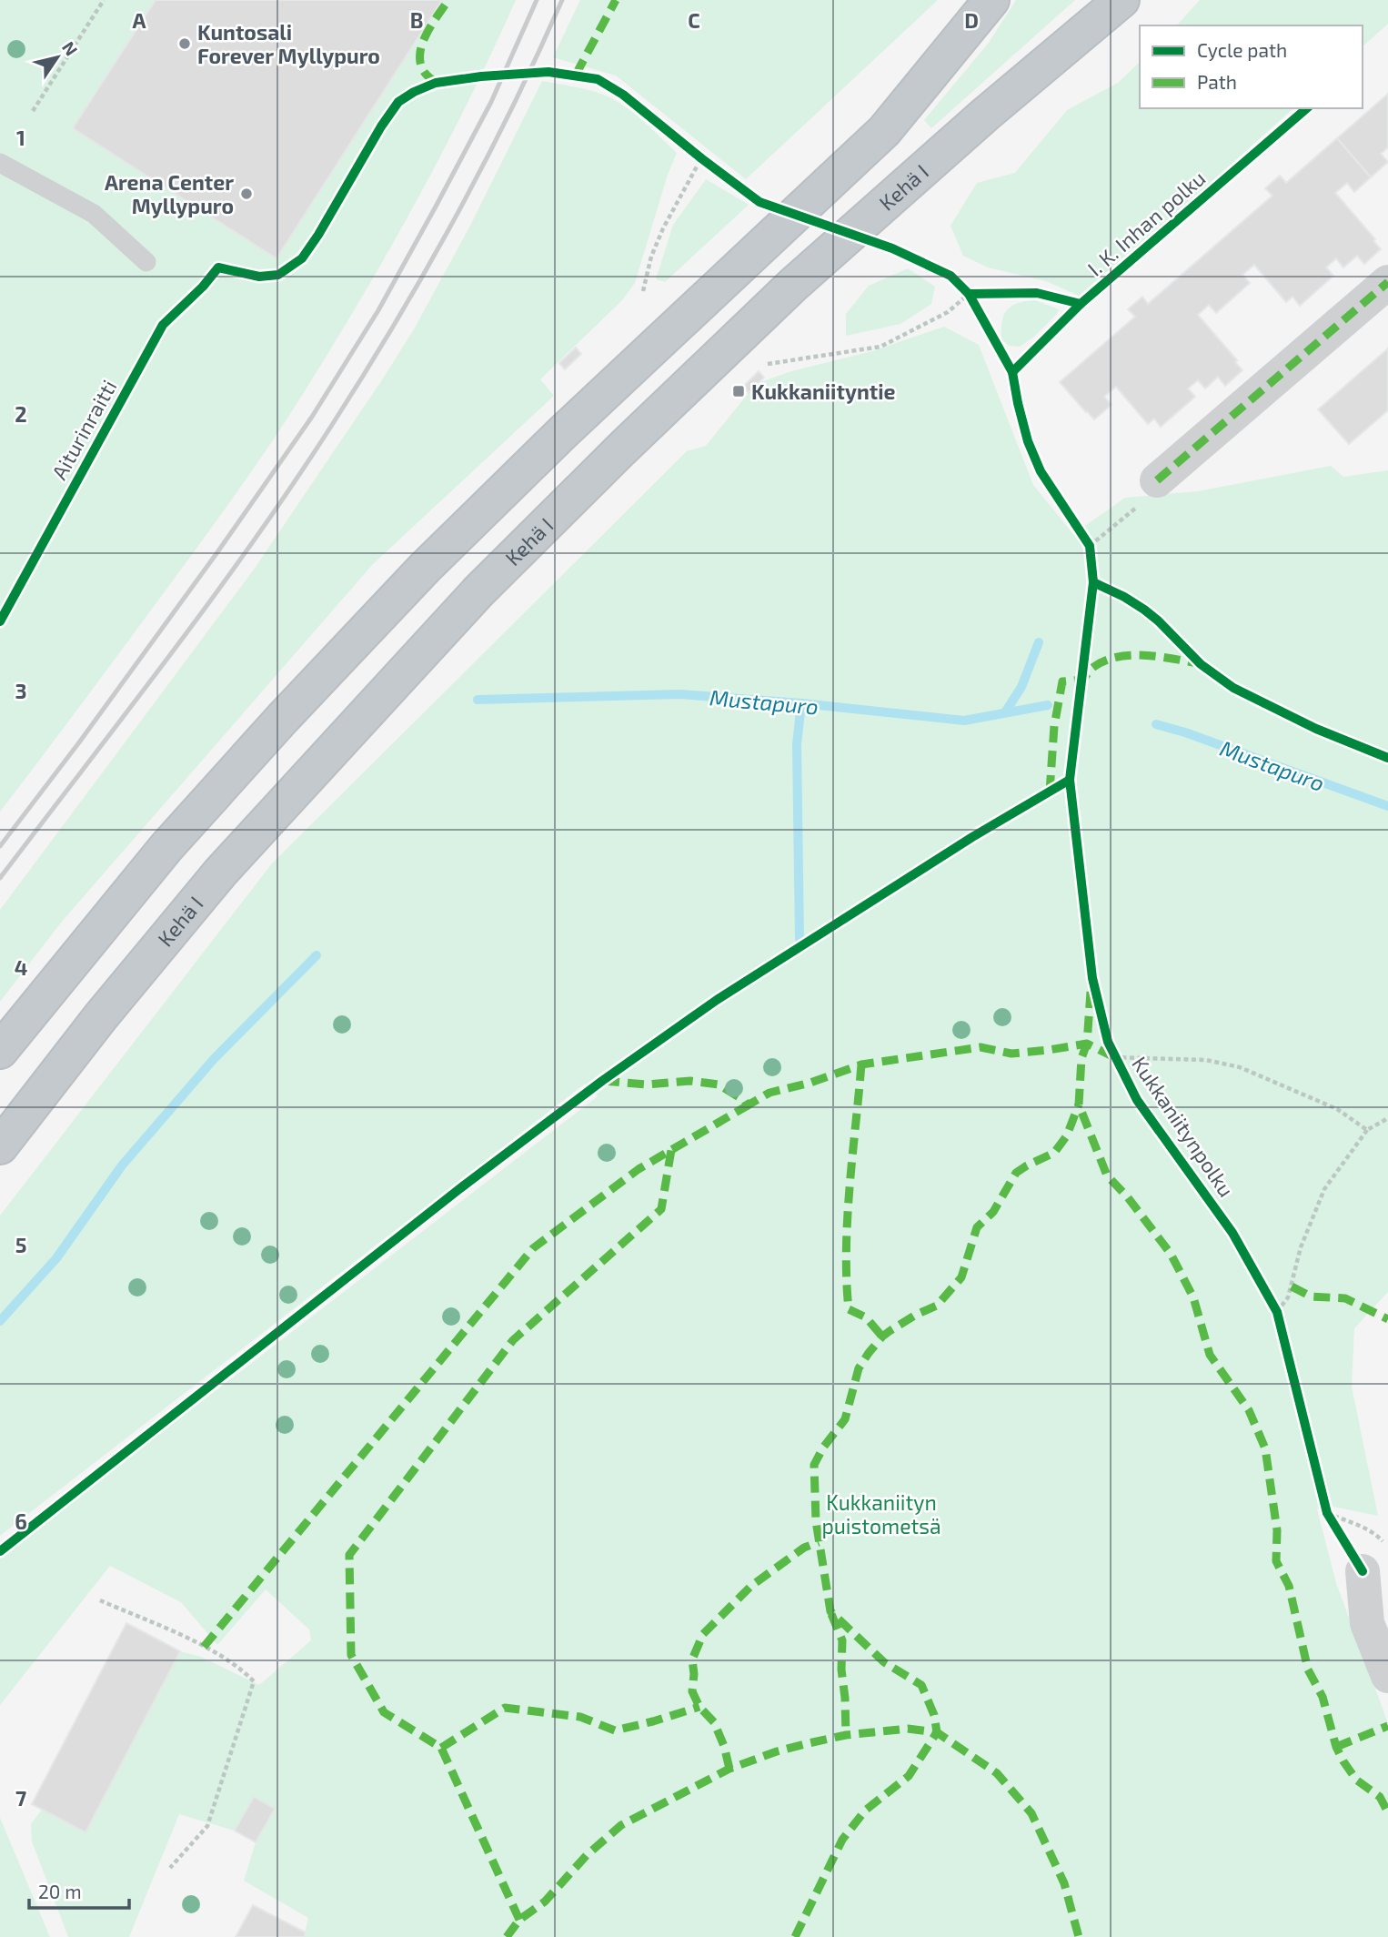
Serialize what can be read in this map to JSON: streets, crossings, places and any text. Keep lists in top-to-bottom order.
{
  "streets": {
    "highway": ["Kehä I"],
    "path": ["Kukkaniitynpolku"],
    "cycle path": ["I. K. Inhan polku", "Aiturinraitti"]
  },
  "water": ["Mustapuro"],
  "parks": ["Kukkaniityn puistometsä"],
  "places": {
    "other": ["Kuntosali Forever Myllypuro", "Arena Center Myllypuro"],
    "transit": ["Kukkaniityntie"]
  },
  "legend": ["Cycle path", "Path"],
  "scale_bar": "20 m",
  "north": "top right",
  "grid": {
    "columns": [
      "A",
      "B",
      "C",
      "D"
    ],
    "rows": [
      "1",
      "2",
      "3",
      "4",
      "5",
      "6",
      "7"
    ]
  }
}
